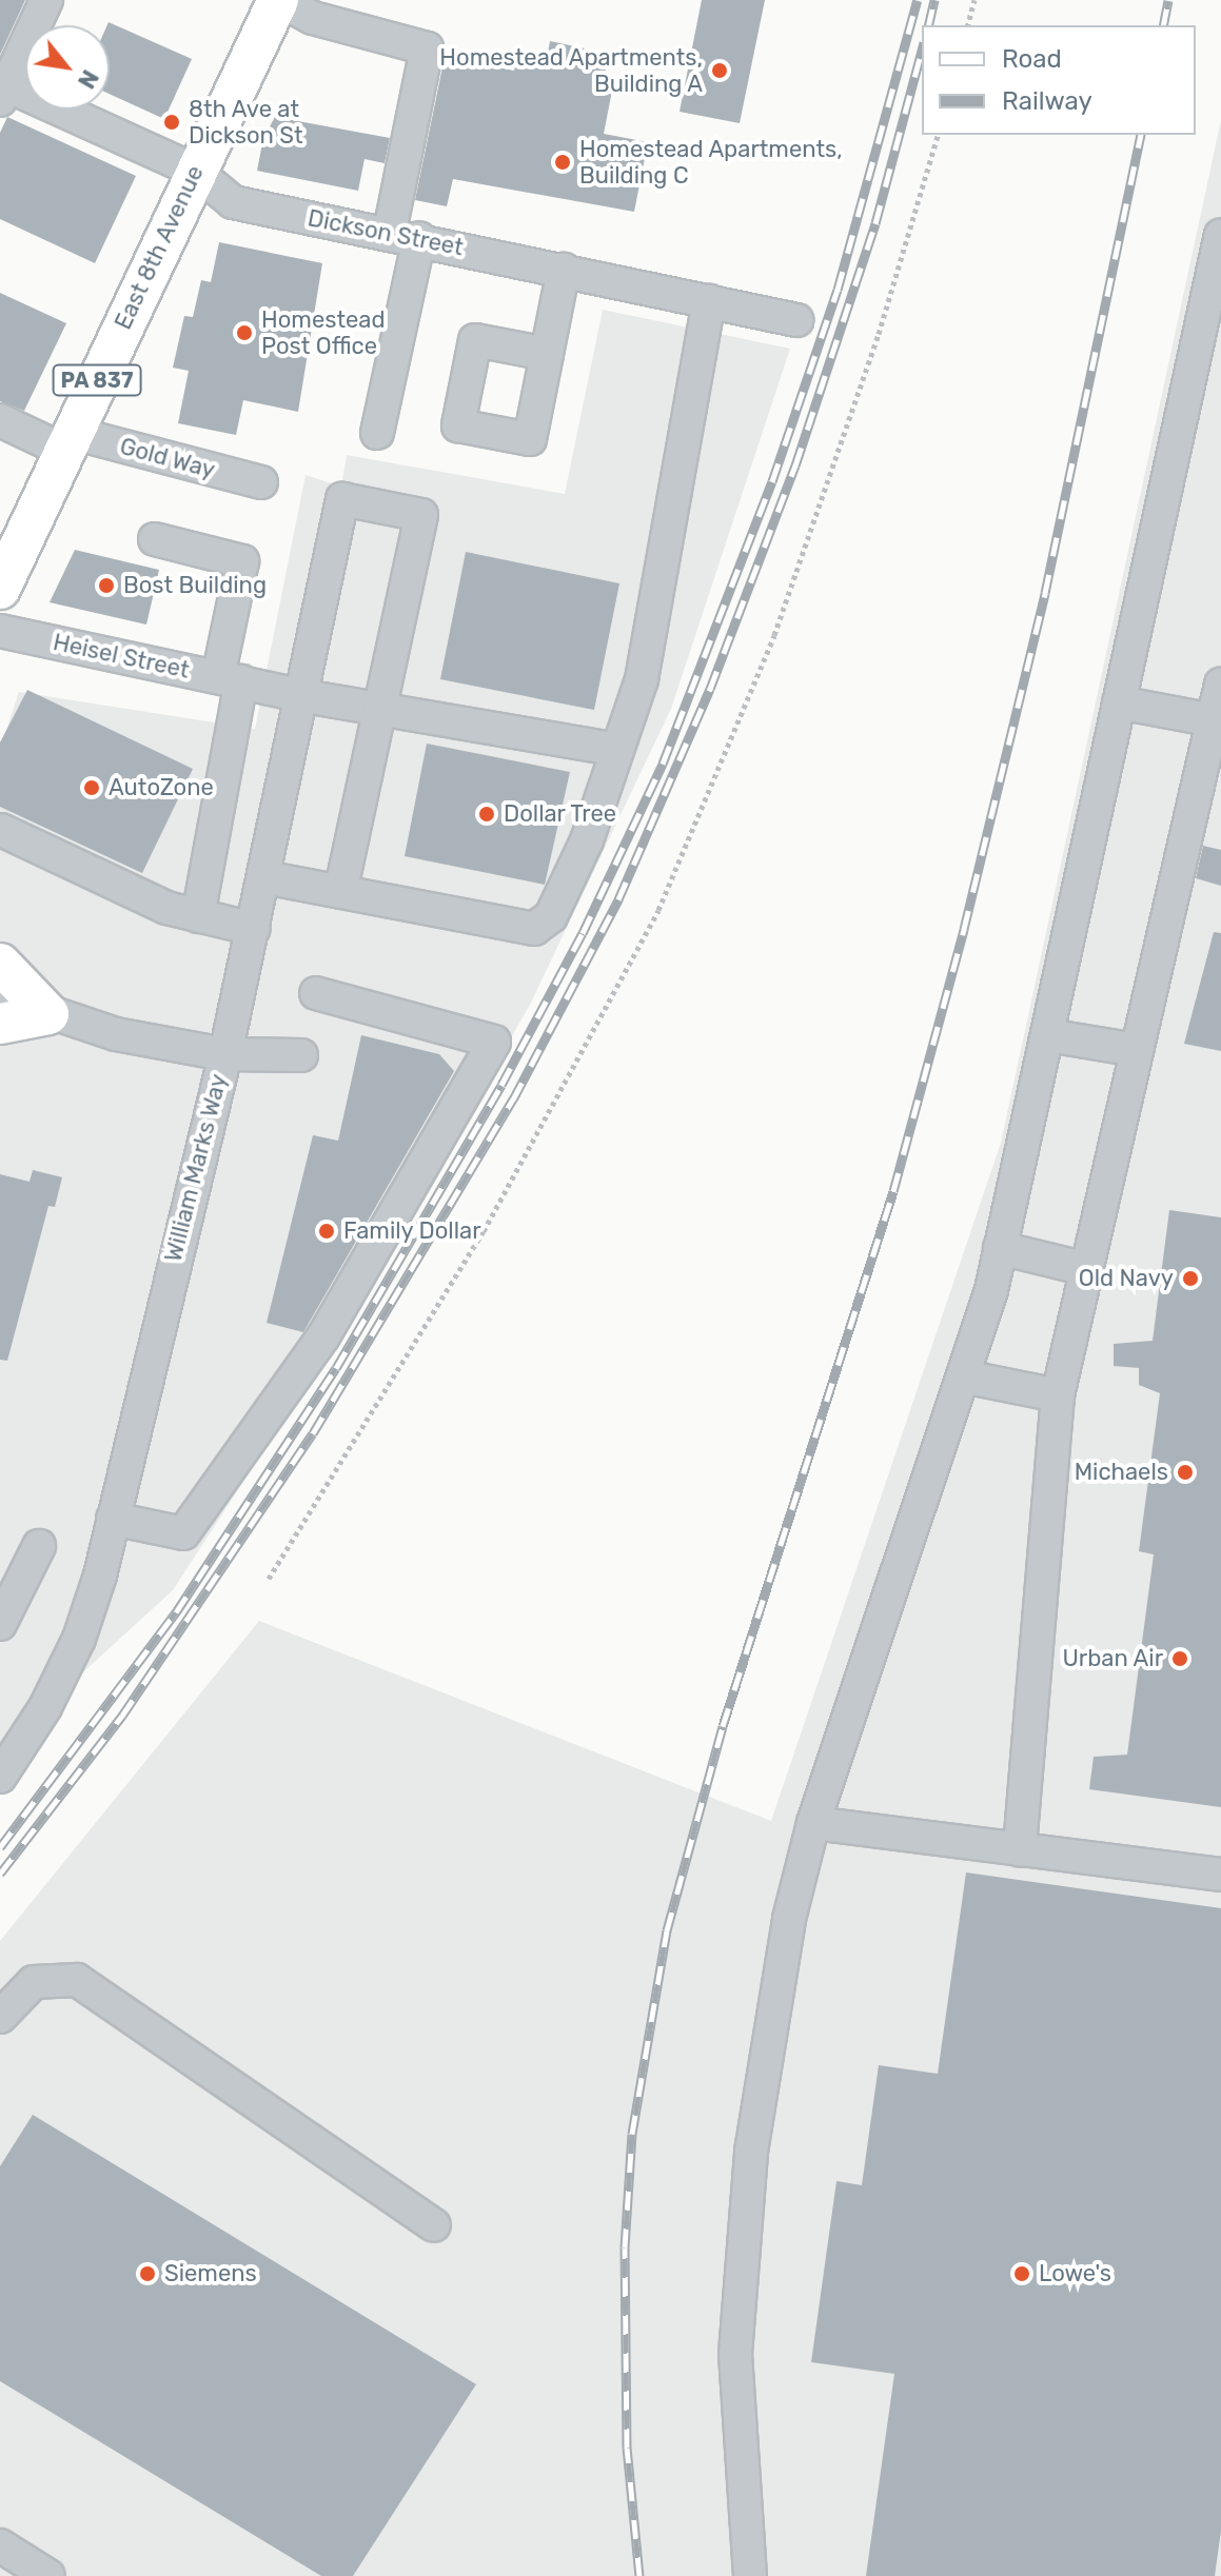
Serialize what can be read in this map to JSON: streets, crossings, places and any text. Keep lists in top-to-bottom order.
{
  "streets": {
    "main road": ["East 8th Avenue", "PA 837"],
    "street": [
      "Dickson Street",
      "Gold Way",
      "Heisel Street",
      "William Marks Way"
    ]
  },
  "crossings": [
    ["Dickson Street", "East 8th Avenue"],
    ["East 8th Avenue", "Gold Way"],
    ["Heisel Street", "William Marks Way"]
  ],
  "places": [
    "Homestead Apartments, Building A",
    "8th Ave at Dickson St",
    "Homestead Apartments, Building C",
    "Homestead Post Office",
    "Bost Building",
    "AutoZone",
    "Dollar Tree",
    "Family Dollar",
    "Old Navy",
    "Michaels",
    "Urban Air",
    "Siemens",
    "Lowe's"
  ],
  "legend": ["Road", "Railway"],
  "north": "bottom right"
}
